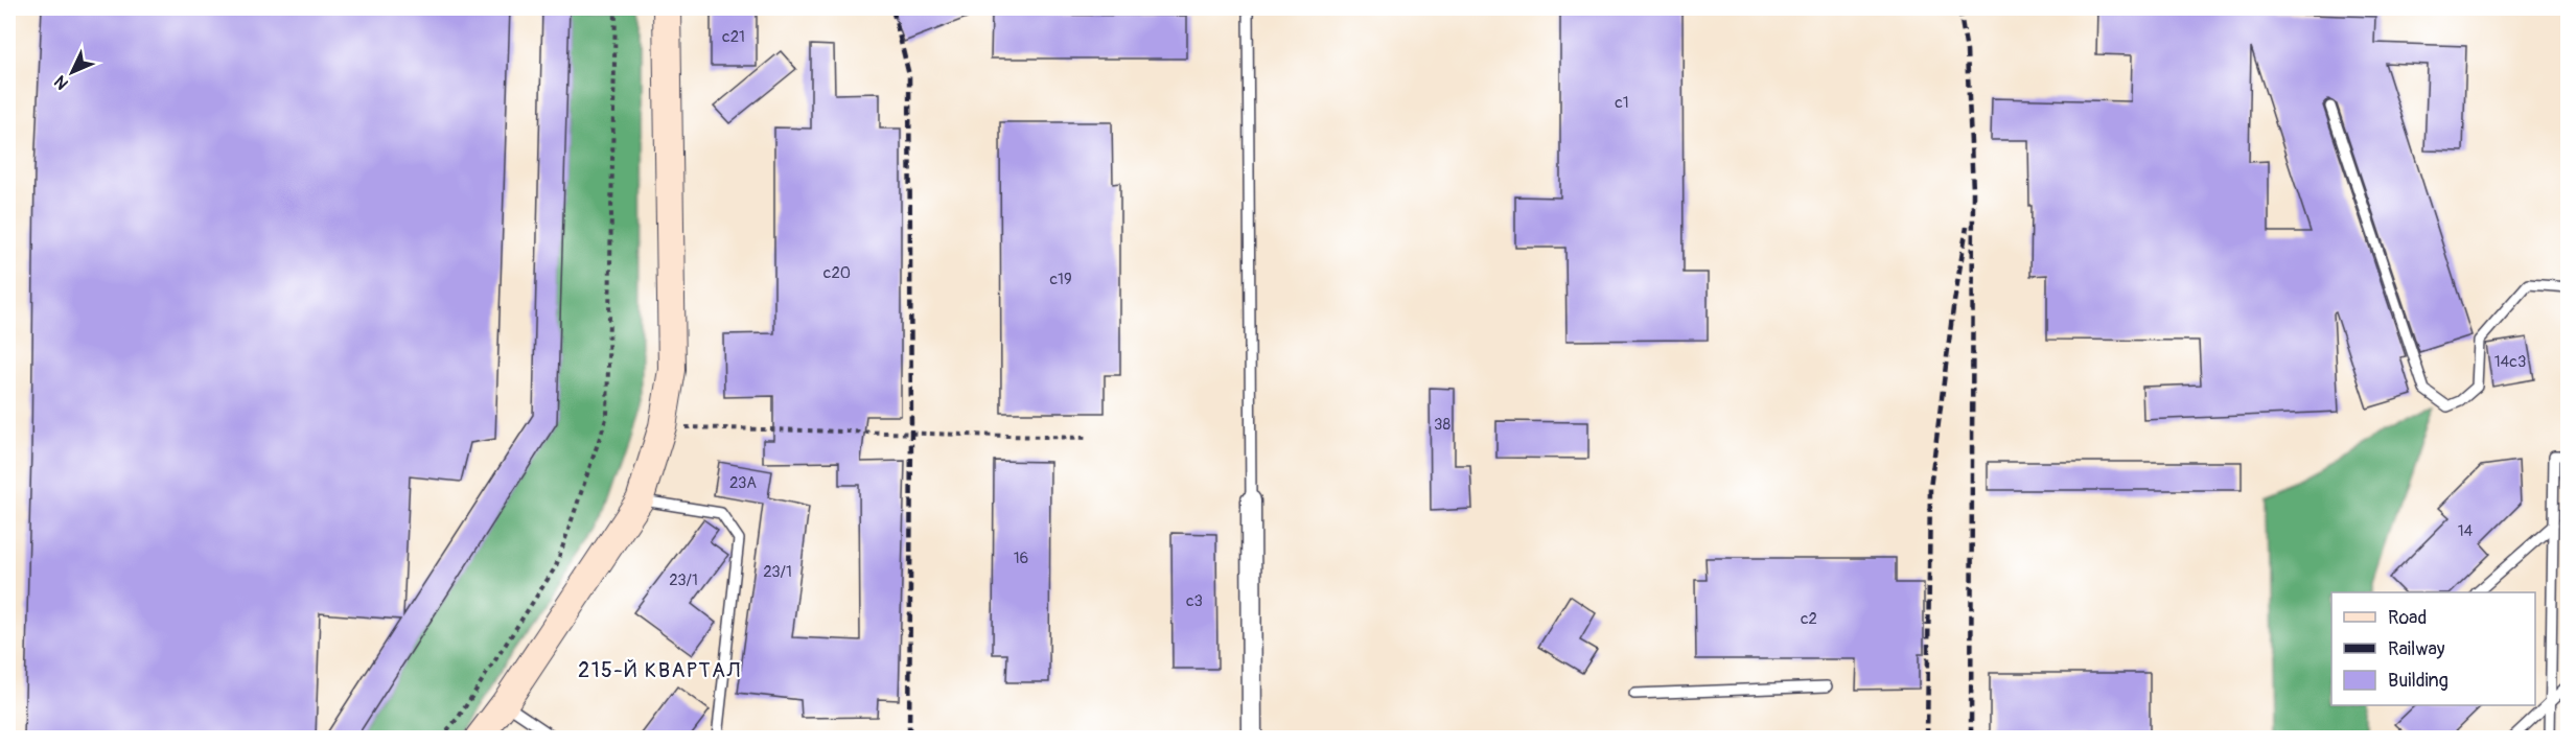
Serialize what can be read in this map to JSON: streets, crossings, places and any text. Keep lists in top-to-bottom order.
{
  "districts": ["215-Й КВАРТАЛ"],
  "house_numbers": [
    "с21",
    "с1",
    "с20",
    "с19",
    "14c3",
    "38",
    "23А",
    "14",
    "16",
    "23/1",
    "23/1",
    "с3",
    "с2"
  ],
  "legend": ["Road", "Railway", "Building"],
  "north": "bottom left"
}
